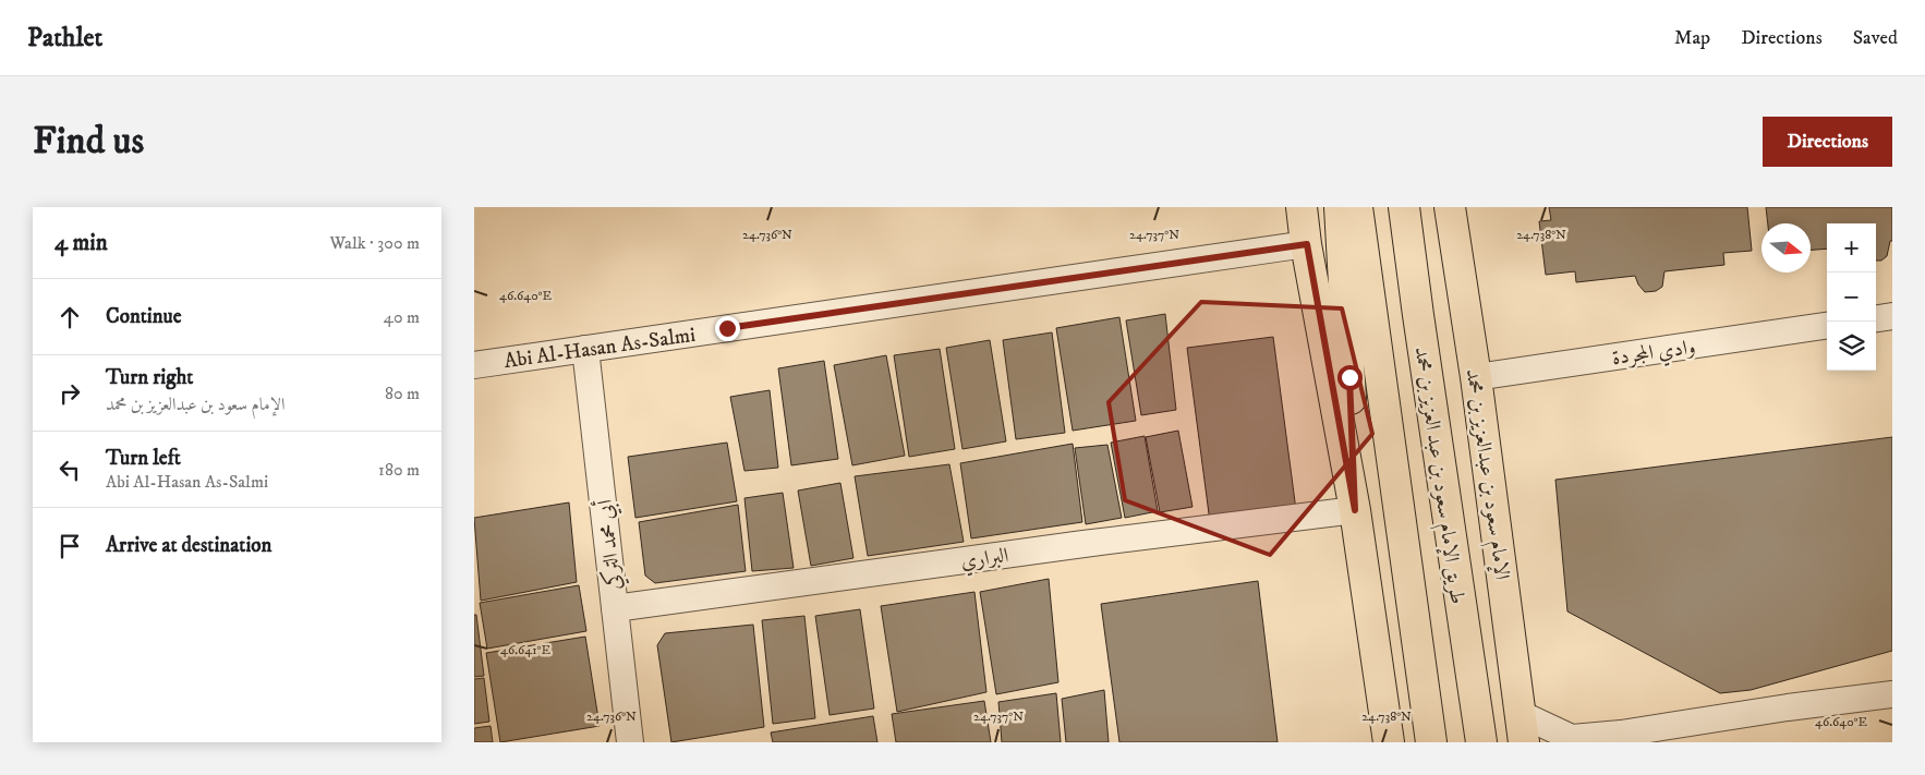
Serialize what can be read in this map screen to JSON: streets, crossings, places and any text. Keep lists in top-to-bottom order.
{
  "streets": {
    "main road": ["الإمام سعود بن عبدالعزيز بن محمد", "طريق الإمام سعود بن عبد العزيز بن محمد"],
    "street": [
      "Abi Al-Hasan As-Salmi",
      "وادي المجردة",
      "أبي محمد التركي",
      "البراري"
    ]
  },
  "crossings": [
    ["Abi Al-Hasan As-Salmi", "أبي محمد التركي"],
    ["وادي المجردة", "الإمام سعود بن عبدالعزيز بن محمد"],
    ["أبي محمد التركي", "البراري"]
  ],
  "north": "right",
  "page": {
    "header": "Pathlet",
    "nav": ["Map", "Directions", "Saved"],
    "buttons": "Directions",
    "title": "Find us",
    "heading": ["4 min", "Walk · 300 m"],
    "map_buttons": ["+", "−"],
    "list": [
      ["Continue", "40 m"],
      ["Turn right", "الإمام سعود بن عبدالعزيز بن محمد", "80 m"],
      ["Turn left", "Abi Al-Hasan As-Salmi", "180 m"],
      "Arrive at destination"
    ]
  },
  "coordinates": [
    "24.736°N",
    "24.737°N",
    "24.738°N",
    "46.640°E",
    "46.641°E"
  ]
}
